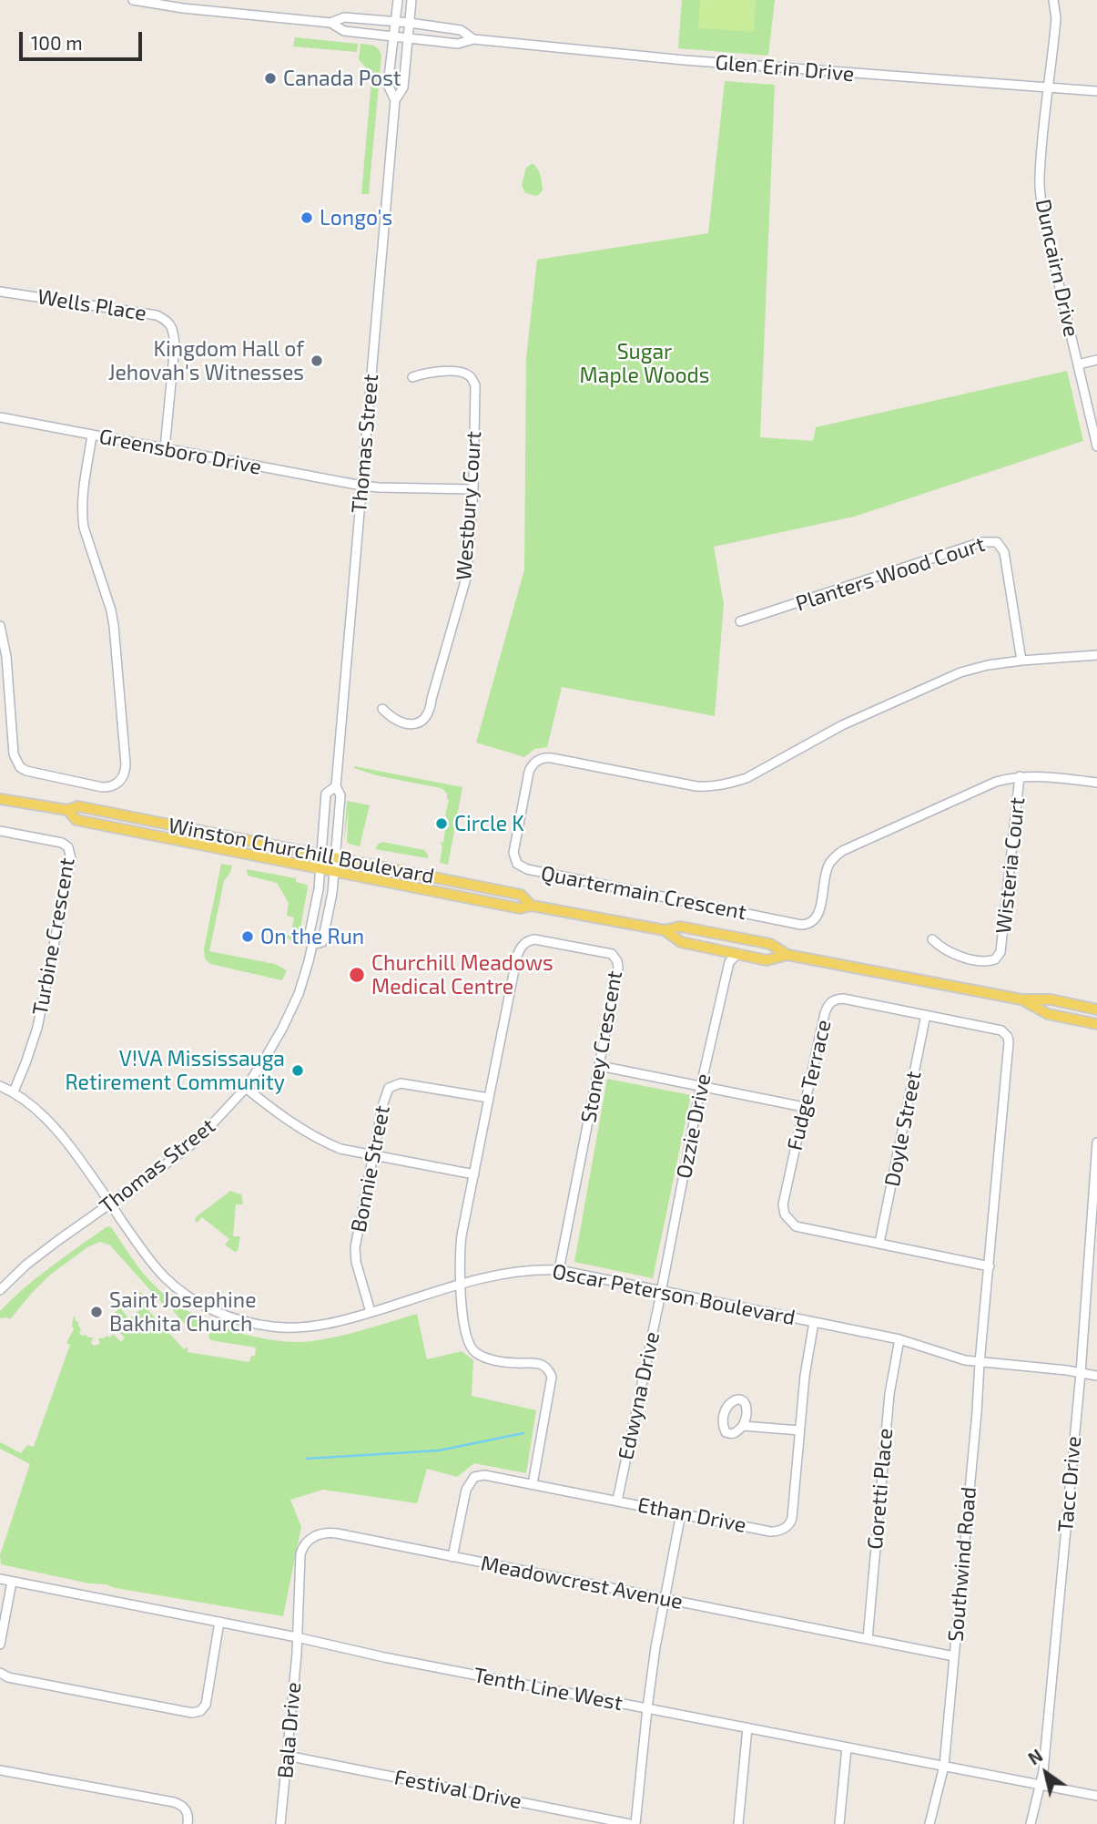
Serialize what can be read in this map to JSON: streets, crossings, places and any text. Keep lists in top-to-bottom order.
{
  "streets": {
    "main road": ["Winston Churchill Boulevard"],
    "street": [
      "Glen Erin Drive",
      "Duncairn Drive",
      "Wells Place",
      "Thomas Street",
      "Greensboro Drive",
      "Westbury Court",
      "Planters Wood Court",
      "Wisteria Court",
      "Quartermain Crescent",
      "Turbine Crescent",
      "Stoney Crescent",
      "Fudge Terrace",
      "Ozzie Drive",
      "Doyle Street",
      "Bonnie Street",
      "Oscar Peterson Boulevard",
      "Edwyna Drive",
      "Tacc Drive",
      "Goretti Place",
      "Ethan Drive",
      "Southwind Road",
      "Meadowcrest Avenue",
      "Tenth Line West",
      "Bala Drive",
      "Festival Drive"
    ]
  },
  "crossings": [
    ["Glen Erin Drive", "Duncairn Drive"],
    ["Glen Erin Drive", "Thomas Street"],
    ["Wells Place", "Greensboro Drive"],
    ["Thomas Street", "Greensboro Drive"],
    ["Thomas Street", "Winston Churchill Boulevard"],
    ["Thomas Street", "Oscar Peterson Boulevard"],
    ["Greensboro Drive", "Westbury Court"],
    ["Planters Wood Court", "Quartermain Crescent"],
    ["Wisteria Court", "Quartermain Crescent"],
    ["Turbine Crescent", "Oscar Peterson Boulevard"],
    ["Stoney Crescent", "Bonnie Street"],
    ["Stoney Crescent", "Oscar Peterson Boulevard"],
    ["Stoney Crescent", "Ethan Drive"],
    ["Fudge Terrace", "Doyle Street"],
    ["Fudge Terrace", "Oscar Peterson Boulevard"],
    ["Fudge Terrace", "Southwind Road"],
    ["Ozzie Drive", "Oscar Peterson Boulevard"],
    ["Ozzie Drive", "Edwyna Drive"],
    ["Bonnie Street", "Oscar Peterson Boulevard"],
    ["Oscar Peterson Boulevard", "Edwyna Drive"],
    ["Oscar Peterson Boulevard", "Tacc Drive"],
    ["Oscar Peterson Boulevard", "Goretti Place"],
    ["Oscar Peterson Boulevard", "Ethan Drive"],
    ["Oscar Peterson Boulevard", "Southwind Road"],
    ["Edwyna Drive", "Ethan Drive"],
    ["Tacc Drive", "Tenth Line West"],
    ["Goretti Place", "Meadowcrest Avenue"],
    ["Ethan Drive", "Meadowcrest Avenue"],
    ["Southwind Road", "Meadowcrest Avenue"],
    ["Southwind Road", "Tenth Line West"],
    ["Meadowcrest Avenue", "Tenth Line West"],
    ["Meadowcrest Avenue", "Bala Drive"],
    ["Tenth Line West", "Bala Drive"],
    ["Bala Drive", "Festival Drive"]
  ],
  "parks": ["Sugar Maple Woods"],
  "places": [
    "Canada Post",
    "Longo's",
    "Kingdom Hall of Jehovah's Witnesses",
    "Circle K",
    "On the Run",
    "Churchill Meadows Medical Centre",
    "V!VA Mississauga Retirement Community",
    "Saint Josephine Bakhita Church"
  ],
  "scale_bar": "100 m",
  "north": "top left"
}
